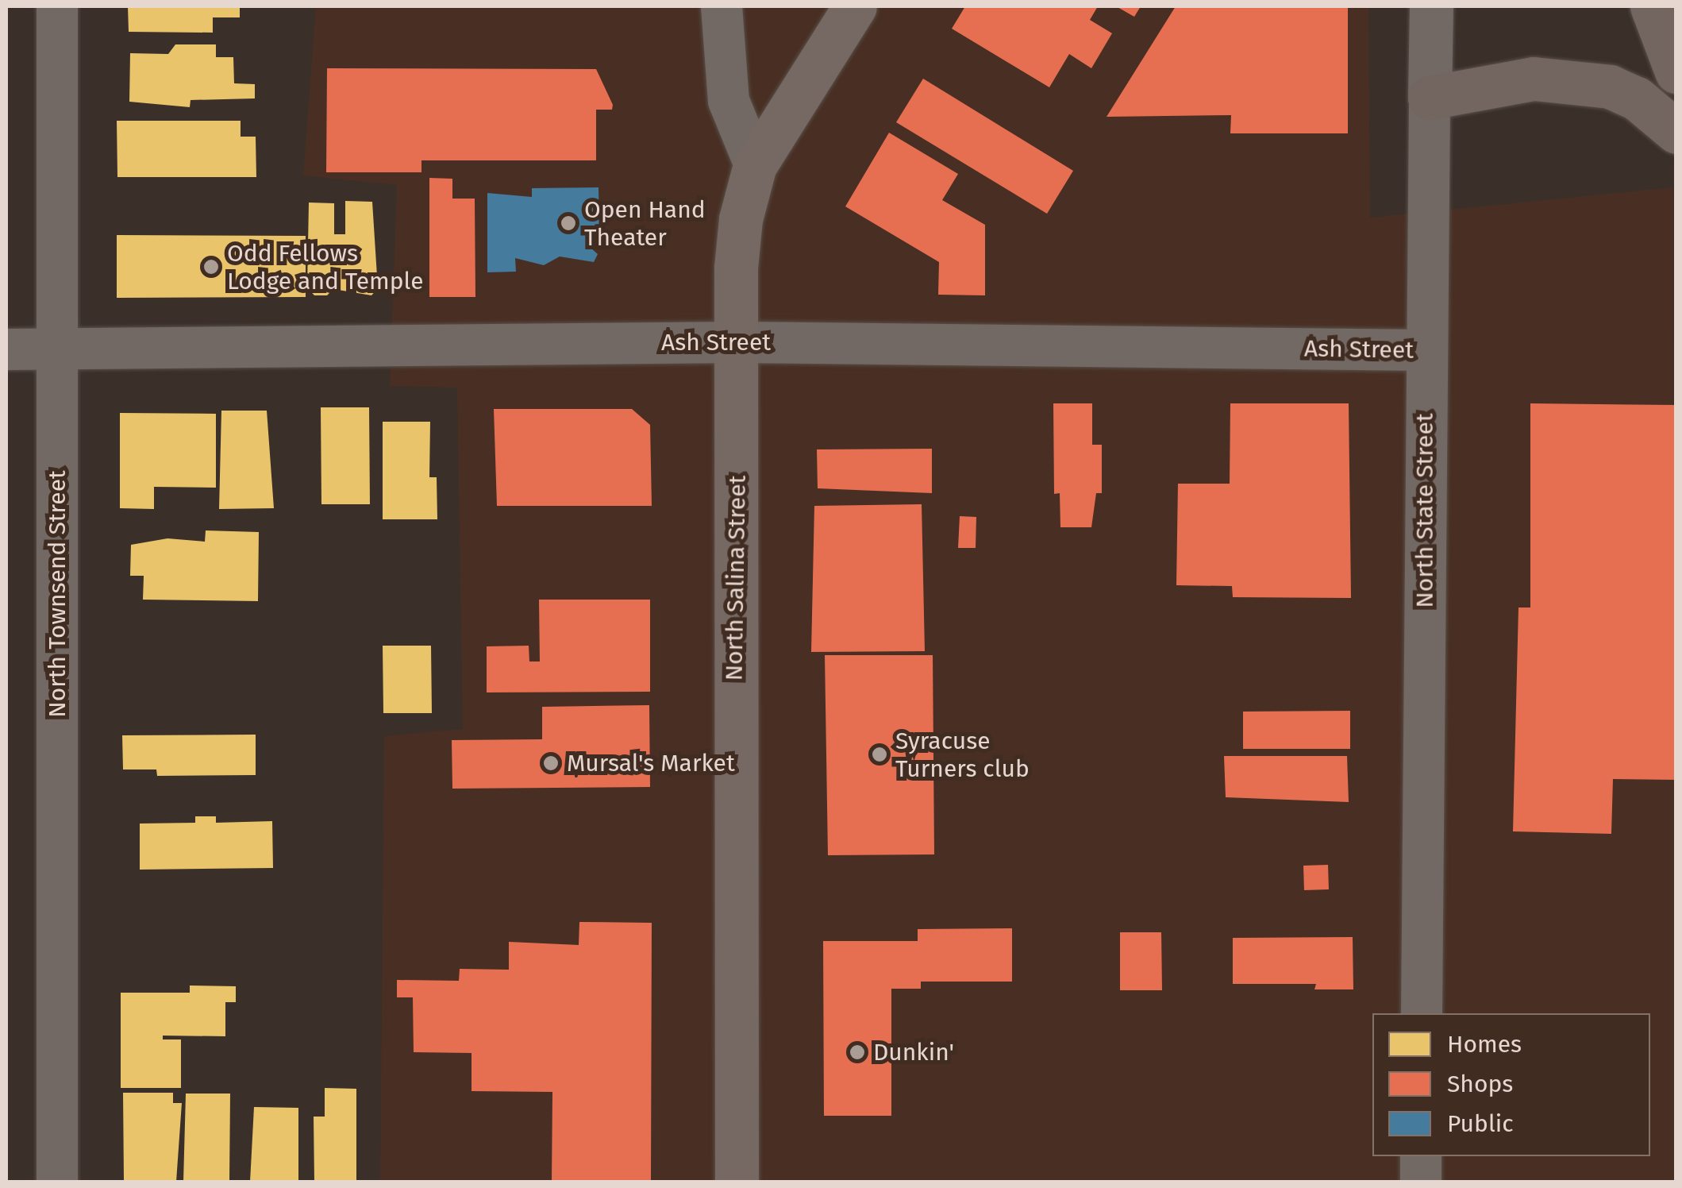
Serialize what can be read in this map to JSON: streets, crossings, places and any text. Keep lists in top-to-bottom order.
{
  "streets": {
    "main road": ["North Salina Street"],
    "street": ["Ash Street", "North State Street", "North Townsend Street"]
  },
  "crossings": [
    ["Ash Street", "North State Street"],
    ["Ash Street", "North Salina Street"],
    ["Ash Street", "North Townsend Street"]
  ],
  "places": [
    "Open Hand Theater",
    "Odd Fellows Lodge and Temple",
    "Syracuse Turners club",
    "Mursal's Market",
    "Dunkin'"
  ],
  "legend": ["Homes", "Shops", "Public"]
}
